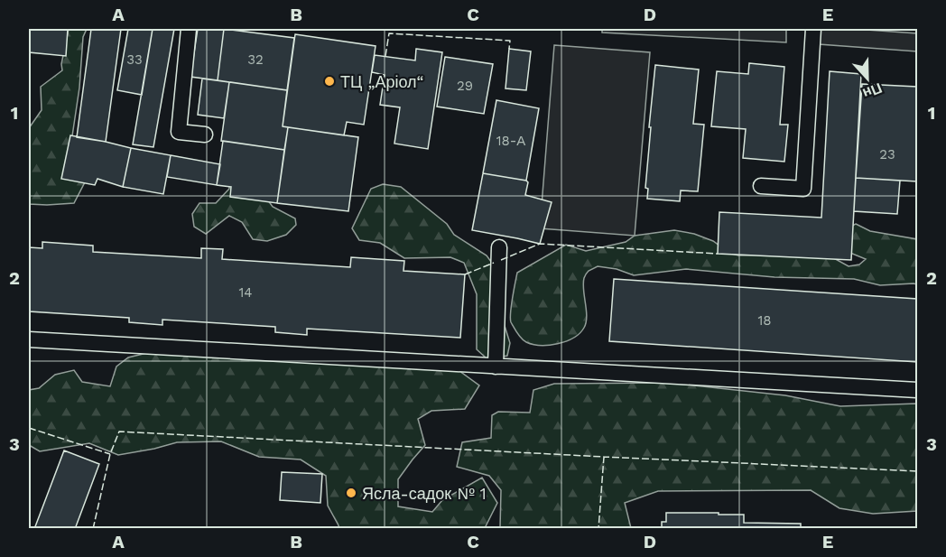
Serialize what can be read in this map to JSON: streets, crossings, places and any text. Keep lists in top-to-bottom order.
{
  "places": ["ТЦ „Аріол“", "Ясла-садок № 1"],
  "house_numbers": [
    "33",
    "32",
    "29",
    "18-А",
    "23",
    "14",
    "18"
  ],
  "north": "bottom",
  "grid": {
    "columns": [
      "A",
      "B",
      "C",
      "D",
      "E"
    ],
    "rows": ["1", "2", "3"]
  }
}
